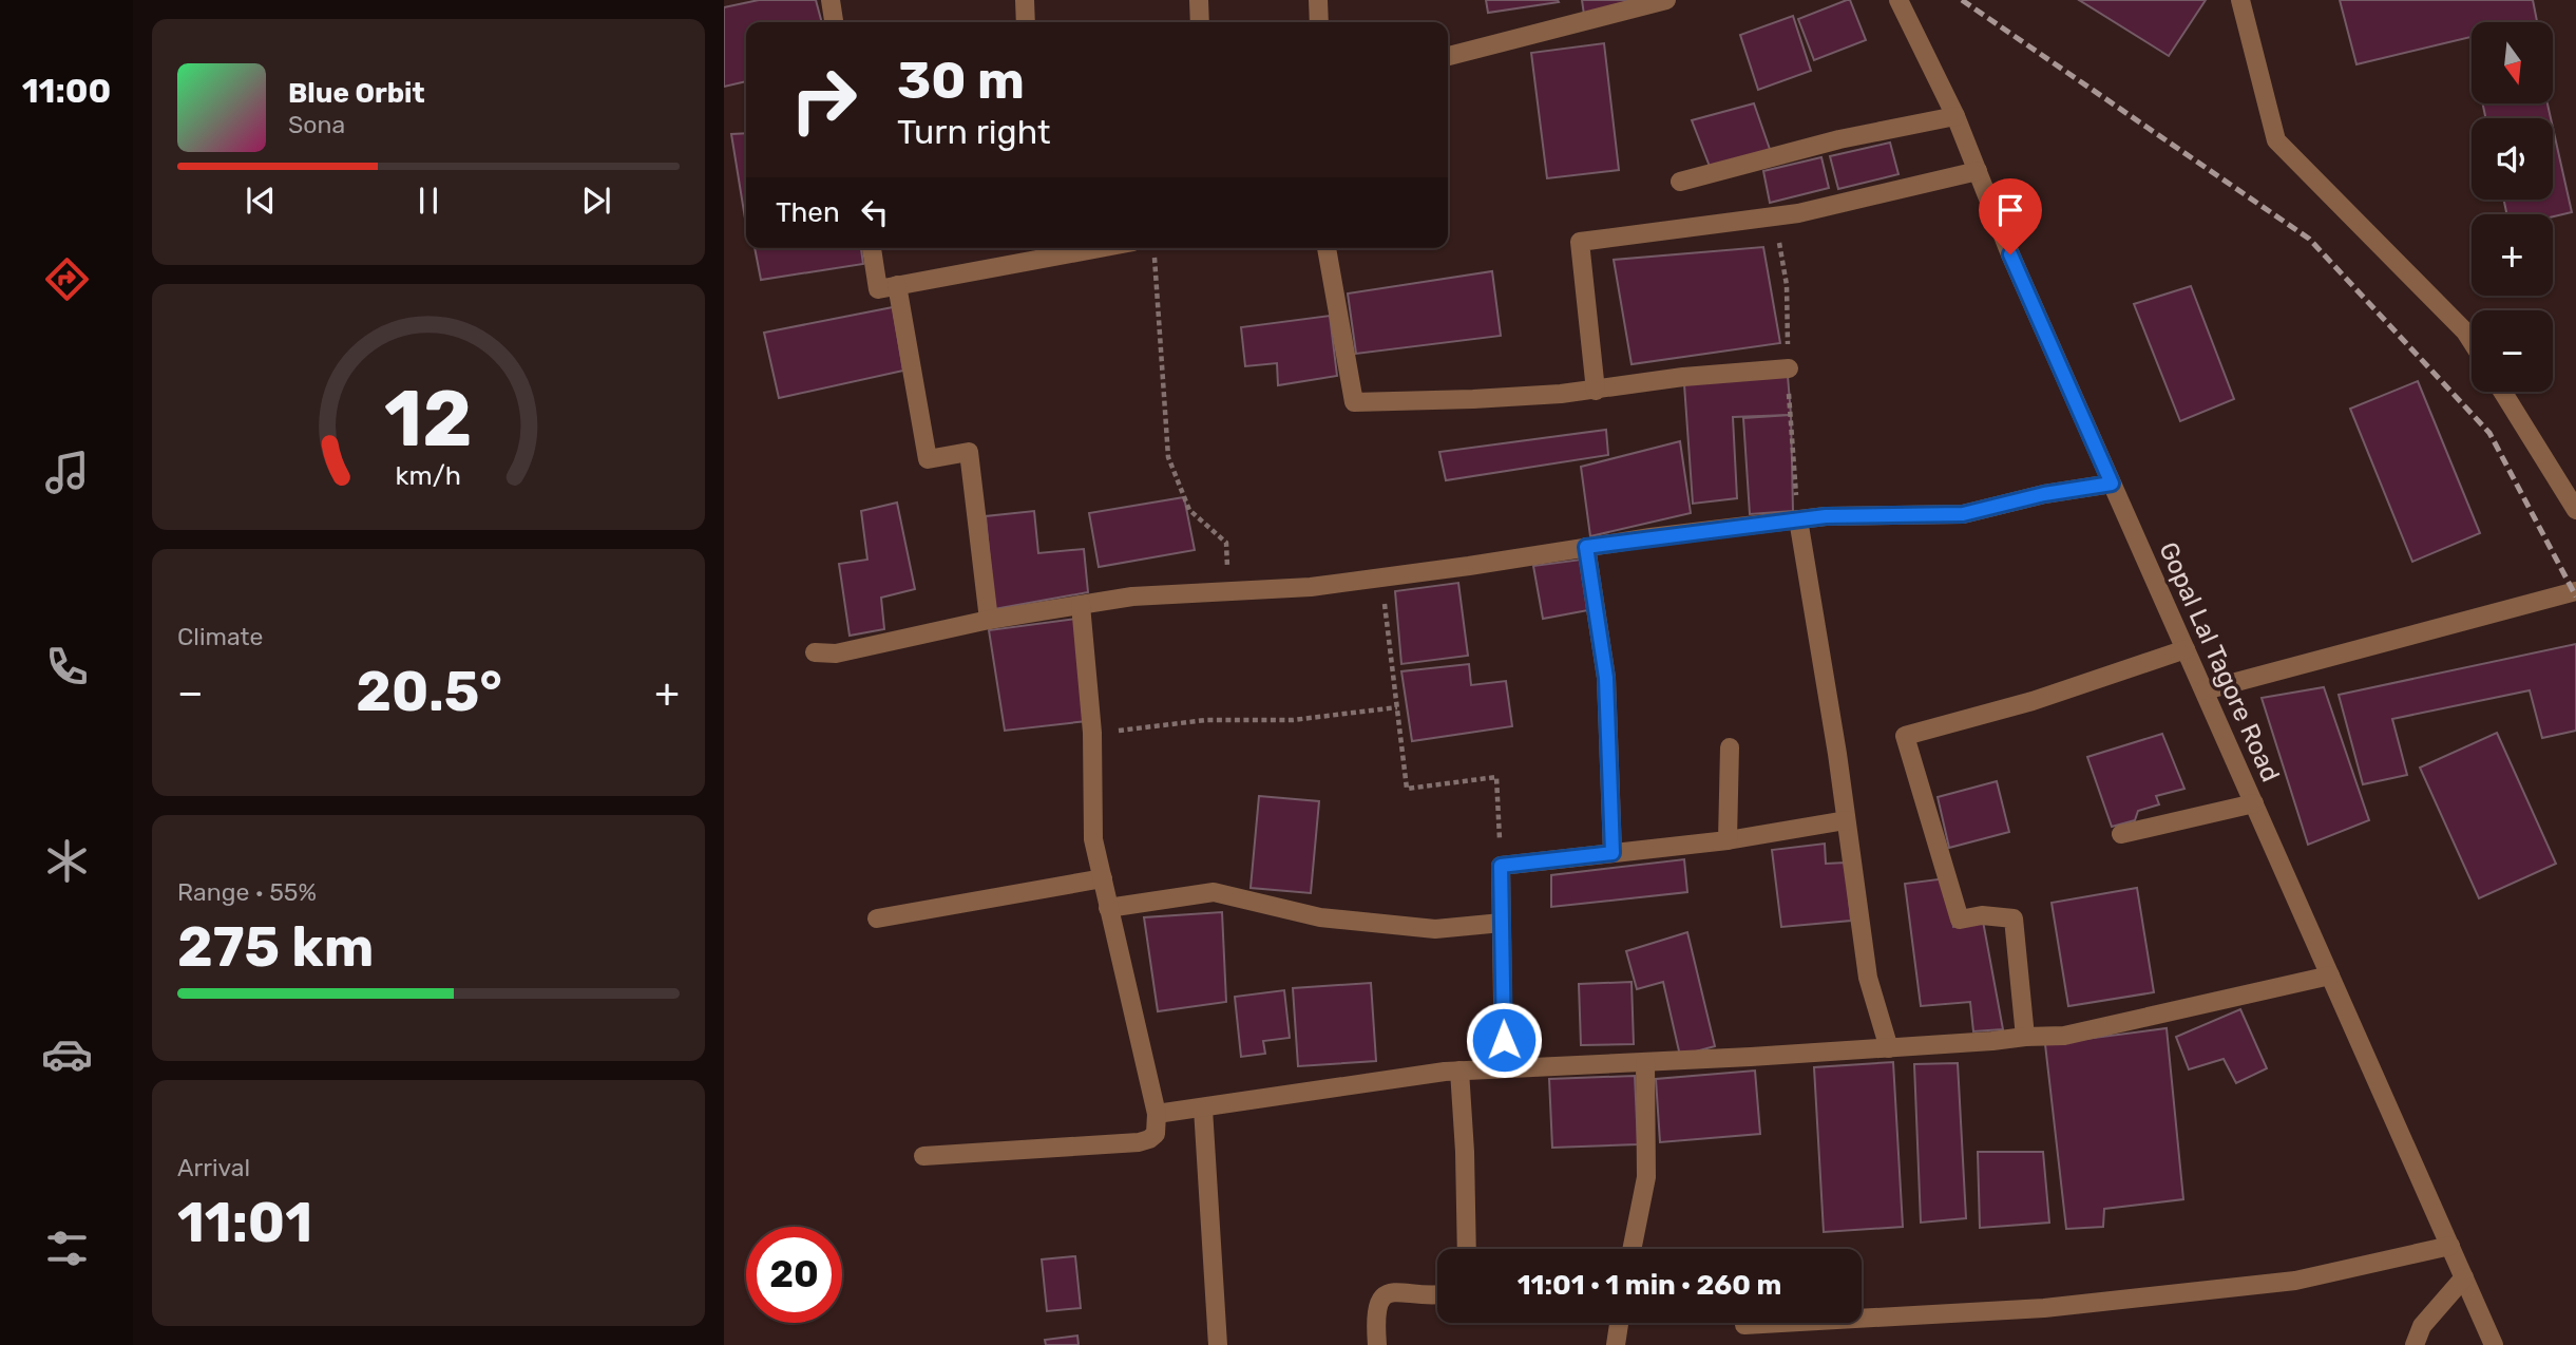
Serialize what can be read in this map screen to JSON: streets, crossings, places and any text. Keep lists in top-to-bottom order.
{
  "streets": {
    "street": ["Gopal Lal Tagore Road"]
  },
  "north": "bottom",
  "page": {
    "tabs": "11:00",
    "map_buttons": ["+", "−"],
    "turn": ["30 m", "Turn right"],
    "song": ["Blue Orbit", "Sona"],
    "then": "Then",
    "tile": [
      "Climate",
      ["Range · 55%", "275 km"],
      ["Arrival", "11:01"]
    ],
    "heat": ["−", "20.5°", "+"],
    "limit": "20",
    "trip": "11:01 · 1 min · 260 m",
    "gauge": ["12", "km/h"]
  }
}
